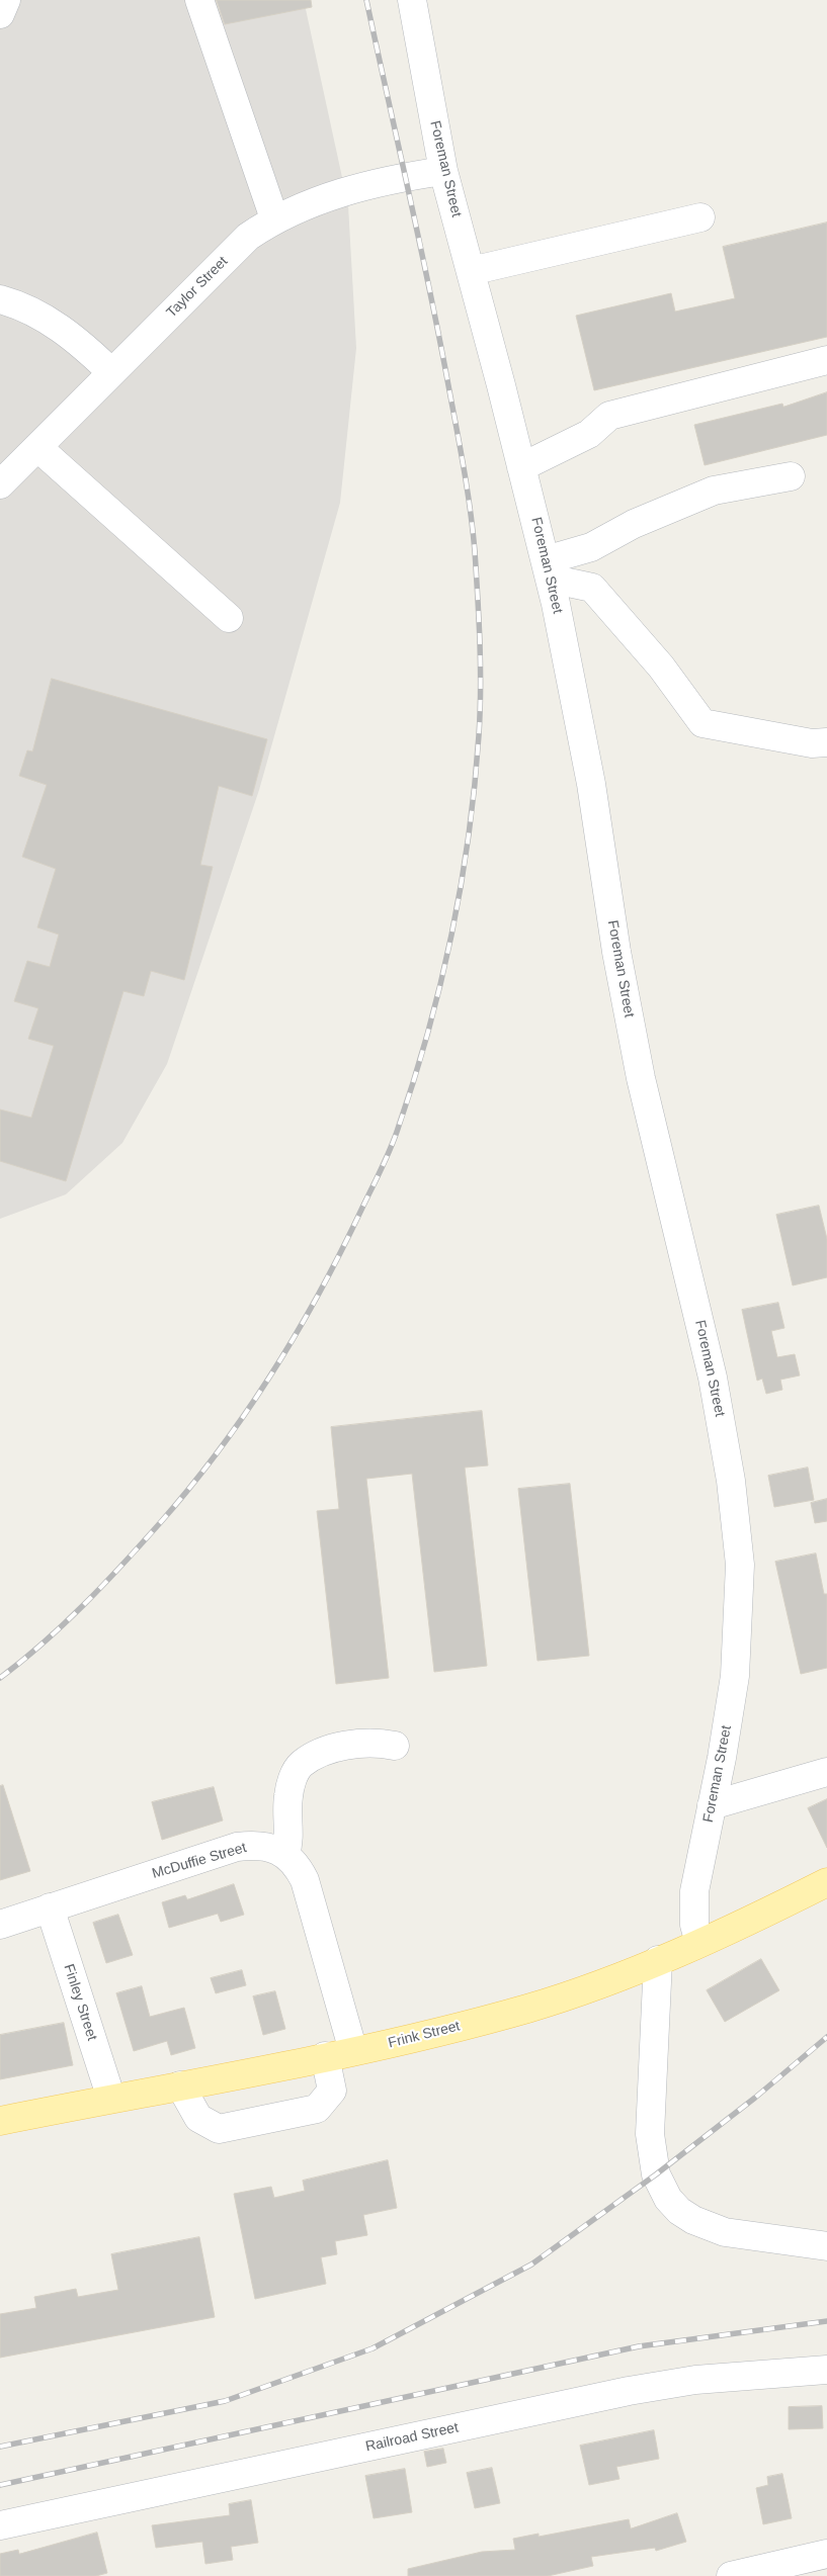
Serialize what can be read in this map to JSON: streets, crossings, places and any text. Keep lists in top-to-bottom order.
{
  "streets": {
    "main road": ["Frink Street"],
    "street": [
      "Foreman Street",
      "Taylor Street",
      "McDuffie Street",
      "Finley Street",
      "Railroad Street"
    ]
  },
  "crossings": [
    ["Foreman Street", "Taylor Street"],
    ["Foreman Street", "Frink Street"],
    ["McDuffie Street", "Finley Street"],
    ["Finley Street", "Frink Street"]
  ]
}
